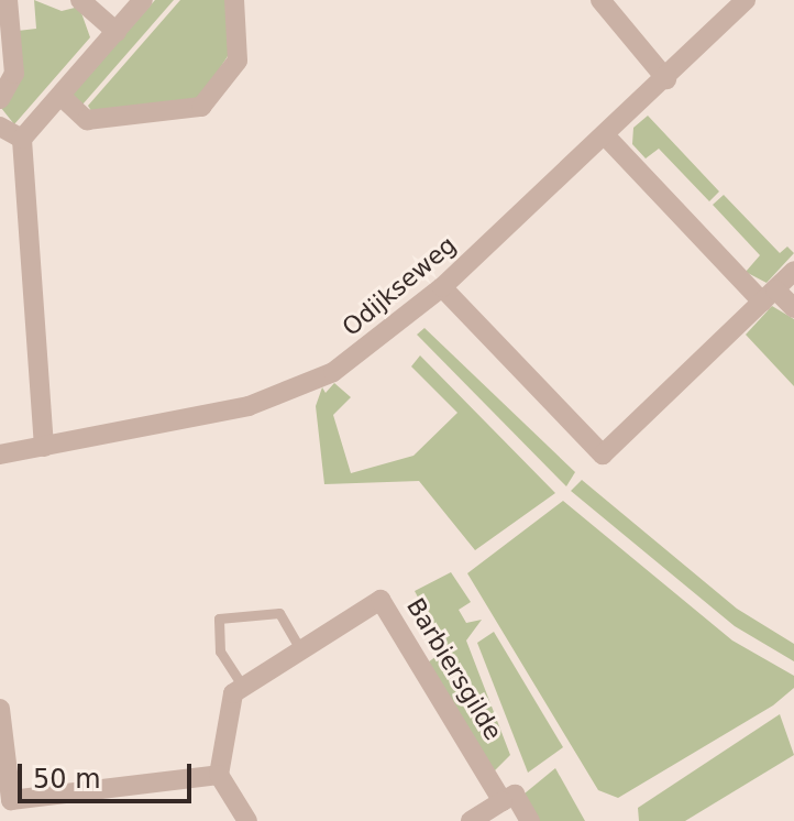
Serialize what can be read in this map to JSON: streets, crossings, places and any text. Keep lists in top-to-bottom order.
{
  "streets": {
    "street": ["Odijkseweg", "Barbiersgilde"]
  },
  "scale_bar": "50 m"
}
